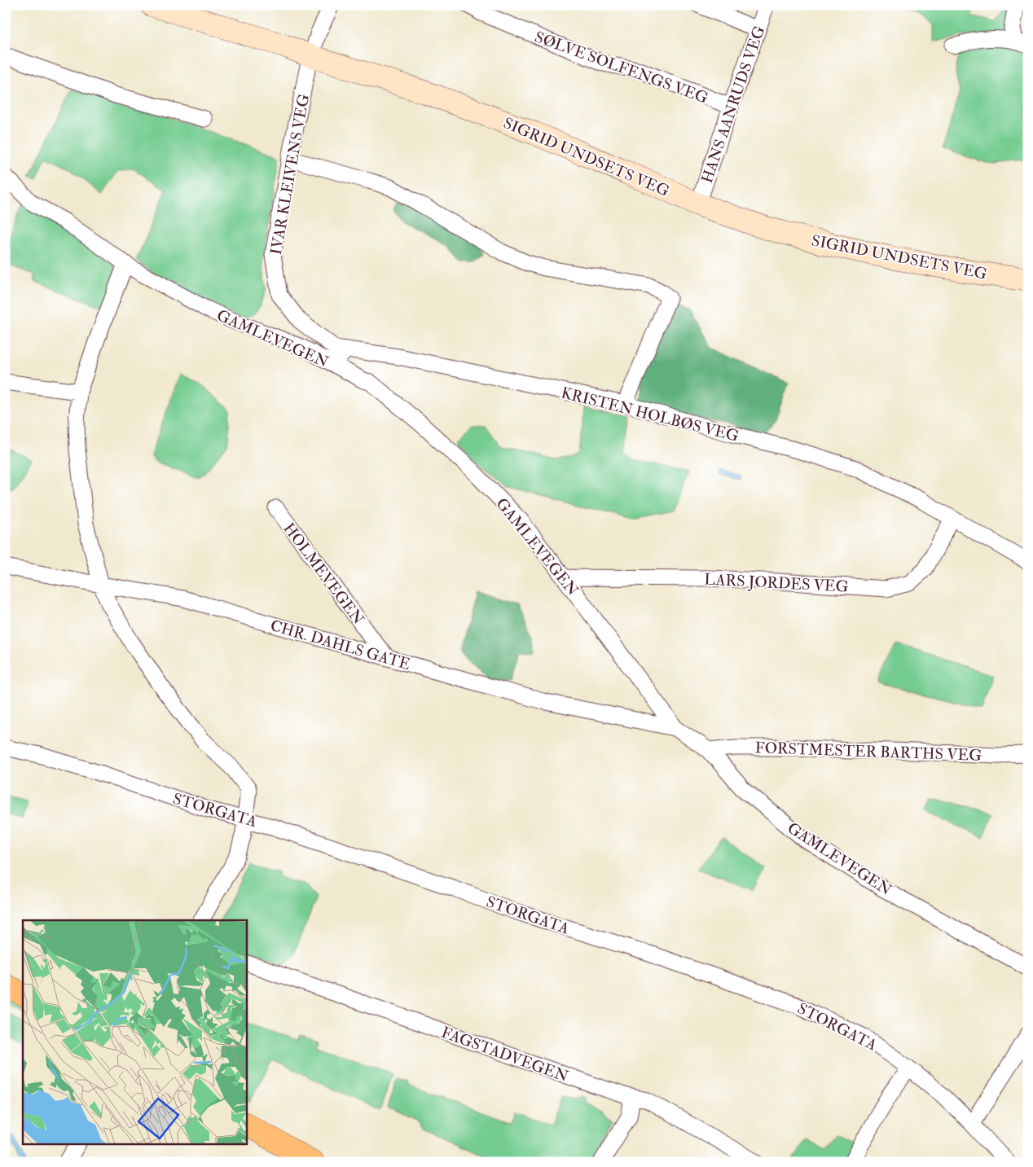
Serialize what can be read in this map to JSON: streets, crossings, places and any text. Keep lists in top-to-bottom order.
{
  "streets": {
    "street": [
      "SØLVE SOLFENGS VEG",
      "HANS AANRUDS VEG",
      "SIGRID UNDSETS VEG",
      "IVAR KLEIVENS VEG",
      "GAMLEVEGEN",
      "KRISTEN HOLBØS VEG",
      "HOLMEVEGEN",
      "LARS JORDES VEG",
      "CHR. DAHLS GATE",
      "FORSTMESTER BARTHS VEG",
      "STORGATA",
      "FAGSTADVEGEN"
    ]
  },
  "crossings": [
    ["SØLVE SOLFENGS VEG", "HANS AANRUDS VEG"],
    ["HANS AANRUDS VEG", "SIGRID UNDSETS VEG"],
    ["SIGRID UNDSETS VEG", "IVAR KLEIVENS VEG"],
    ["IVAR KLEIVENS VEG", "GAMLEVEGEN"],
    ["IVAR KLEIVENS VEG", "KRISTEN HOLBØS VEG"],
    ["GAMLEVEGEN", "LARS JORDES VEG"],
    ["GAMLEVEGEN", "CHR. DAHLS GATE"],
    ["GAMLEVEGEN", "FORSTMESTER BARTHS VEG"],
    ["KRISTEN HOLBØS VEG", "LARS JORDES VEG"],
    ["HOLMEVEGEN", "CHR. DAHLS GATE"]
  ]
}
